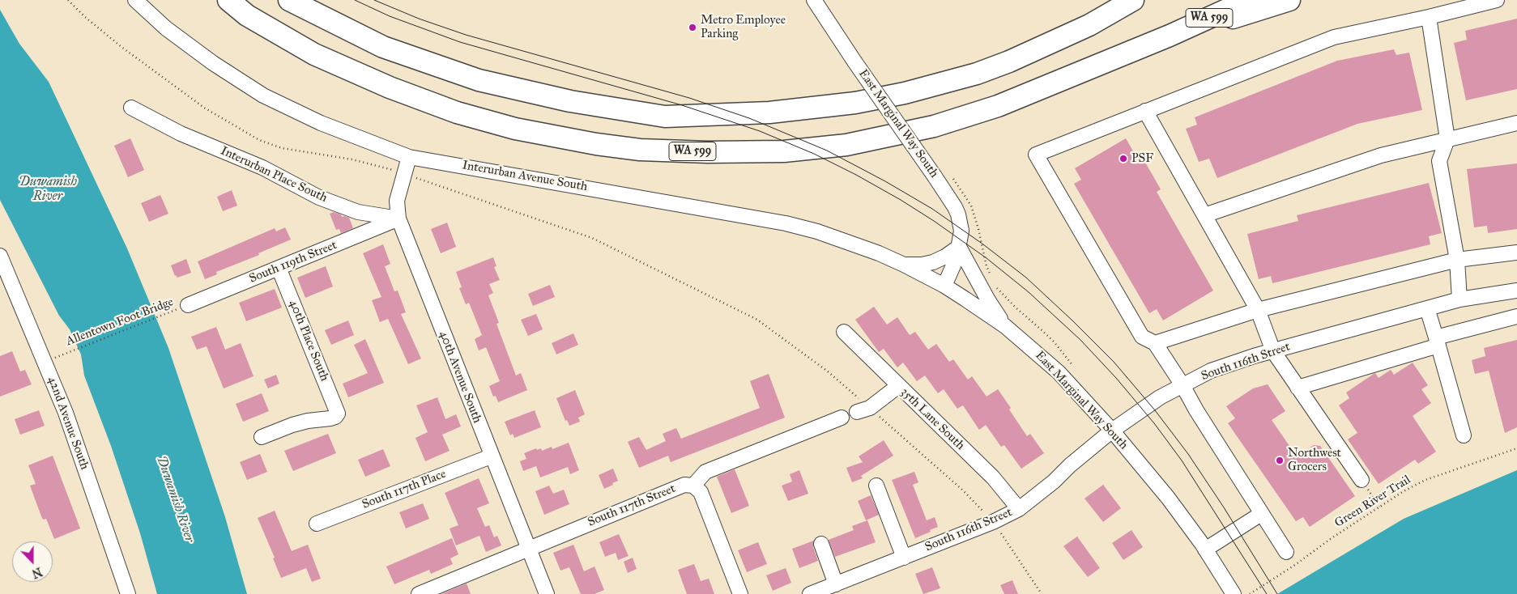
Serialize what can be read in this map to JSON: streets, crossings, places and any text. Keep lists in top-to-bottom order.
{
  "streets": {
    "highway": ["WA 599"],
    "street": [
      "East Marginal Way South",
      "Interurban Place South",
      "Interurban Avenue South",
      "South 119th Street",
      "40th Place South",
      "South 116th Street",
      "40th Avenue South",
      "35th Lane South",
      "42nd Avenue South",
      "South 117th Place",
      "South 117th Street"
    ],
    "path": ["Allentown Foot Bridge", "Green River Trail"]
  },
  "crossings": [
    ["East Marginal Way South", "Interurban Avenue South"],
    ["East Marginal Way South", "South 116th Street"],
    ["Interurban Place South", "South 119th Street"],
    ["Interurban Place South", "40th Avenue South"],
    ["Interurban Avenue South", "40th Avenue South"],
    ["South 119th Street", "Allentown Foot Bridge"],
    ["South 119th Street", "40th Place South"],
    ["South 119th Street", "40th Avenue South"],
    ["South 116th Street", "35th Lane South"],
    ["40th Avenue South", "South 117th Place"],
    ["40th Avenue South", "South 117th Street"]
  ],
  "water": ["Duwamish River"],
  "places": ["Metro Employee Parking", "PSF", "Northwest Grocers"],
  "north": "bottom"
}
